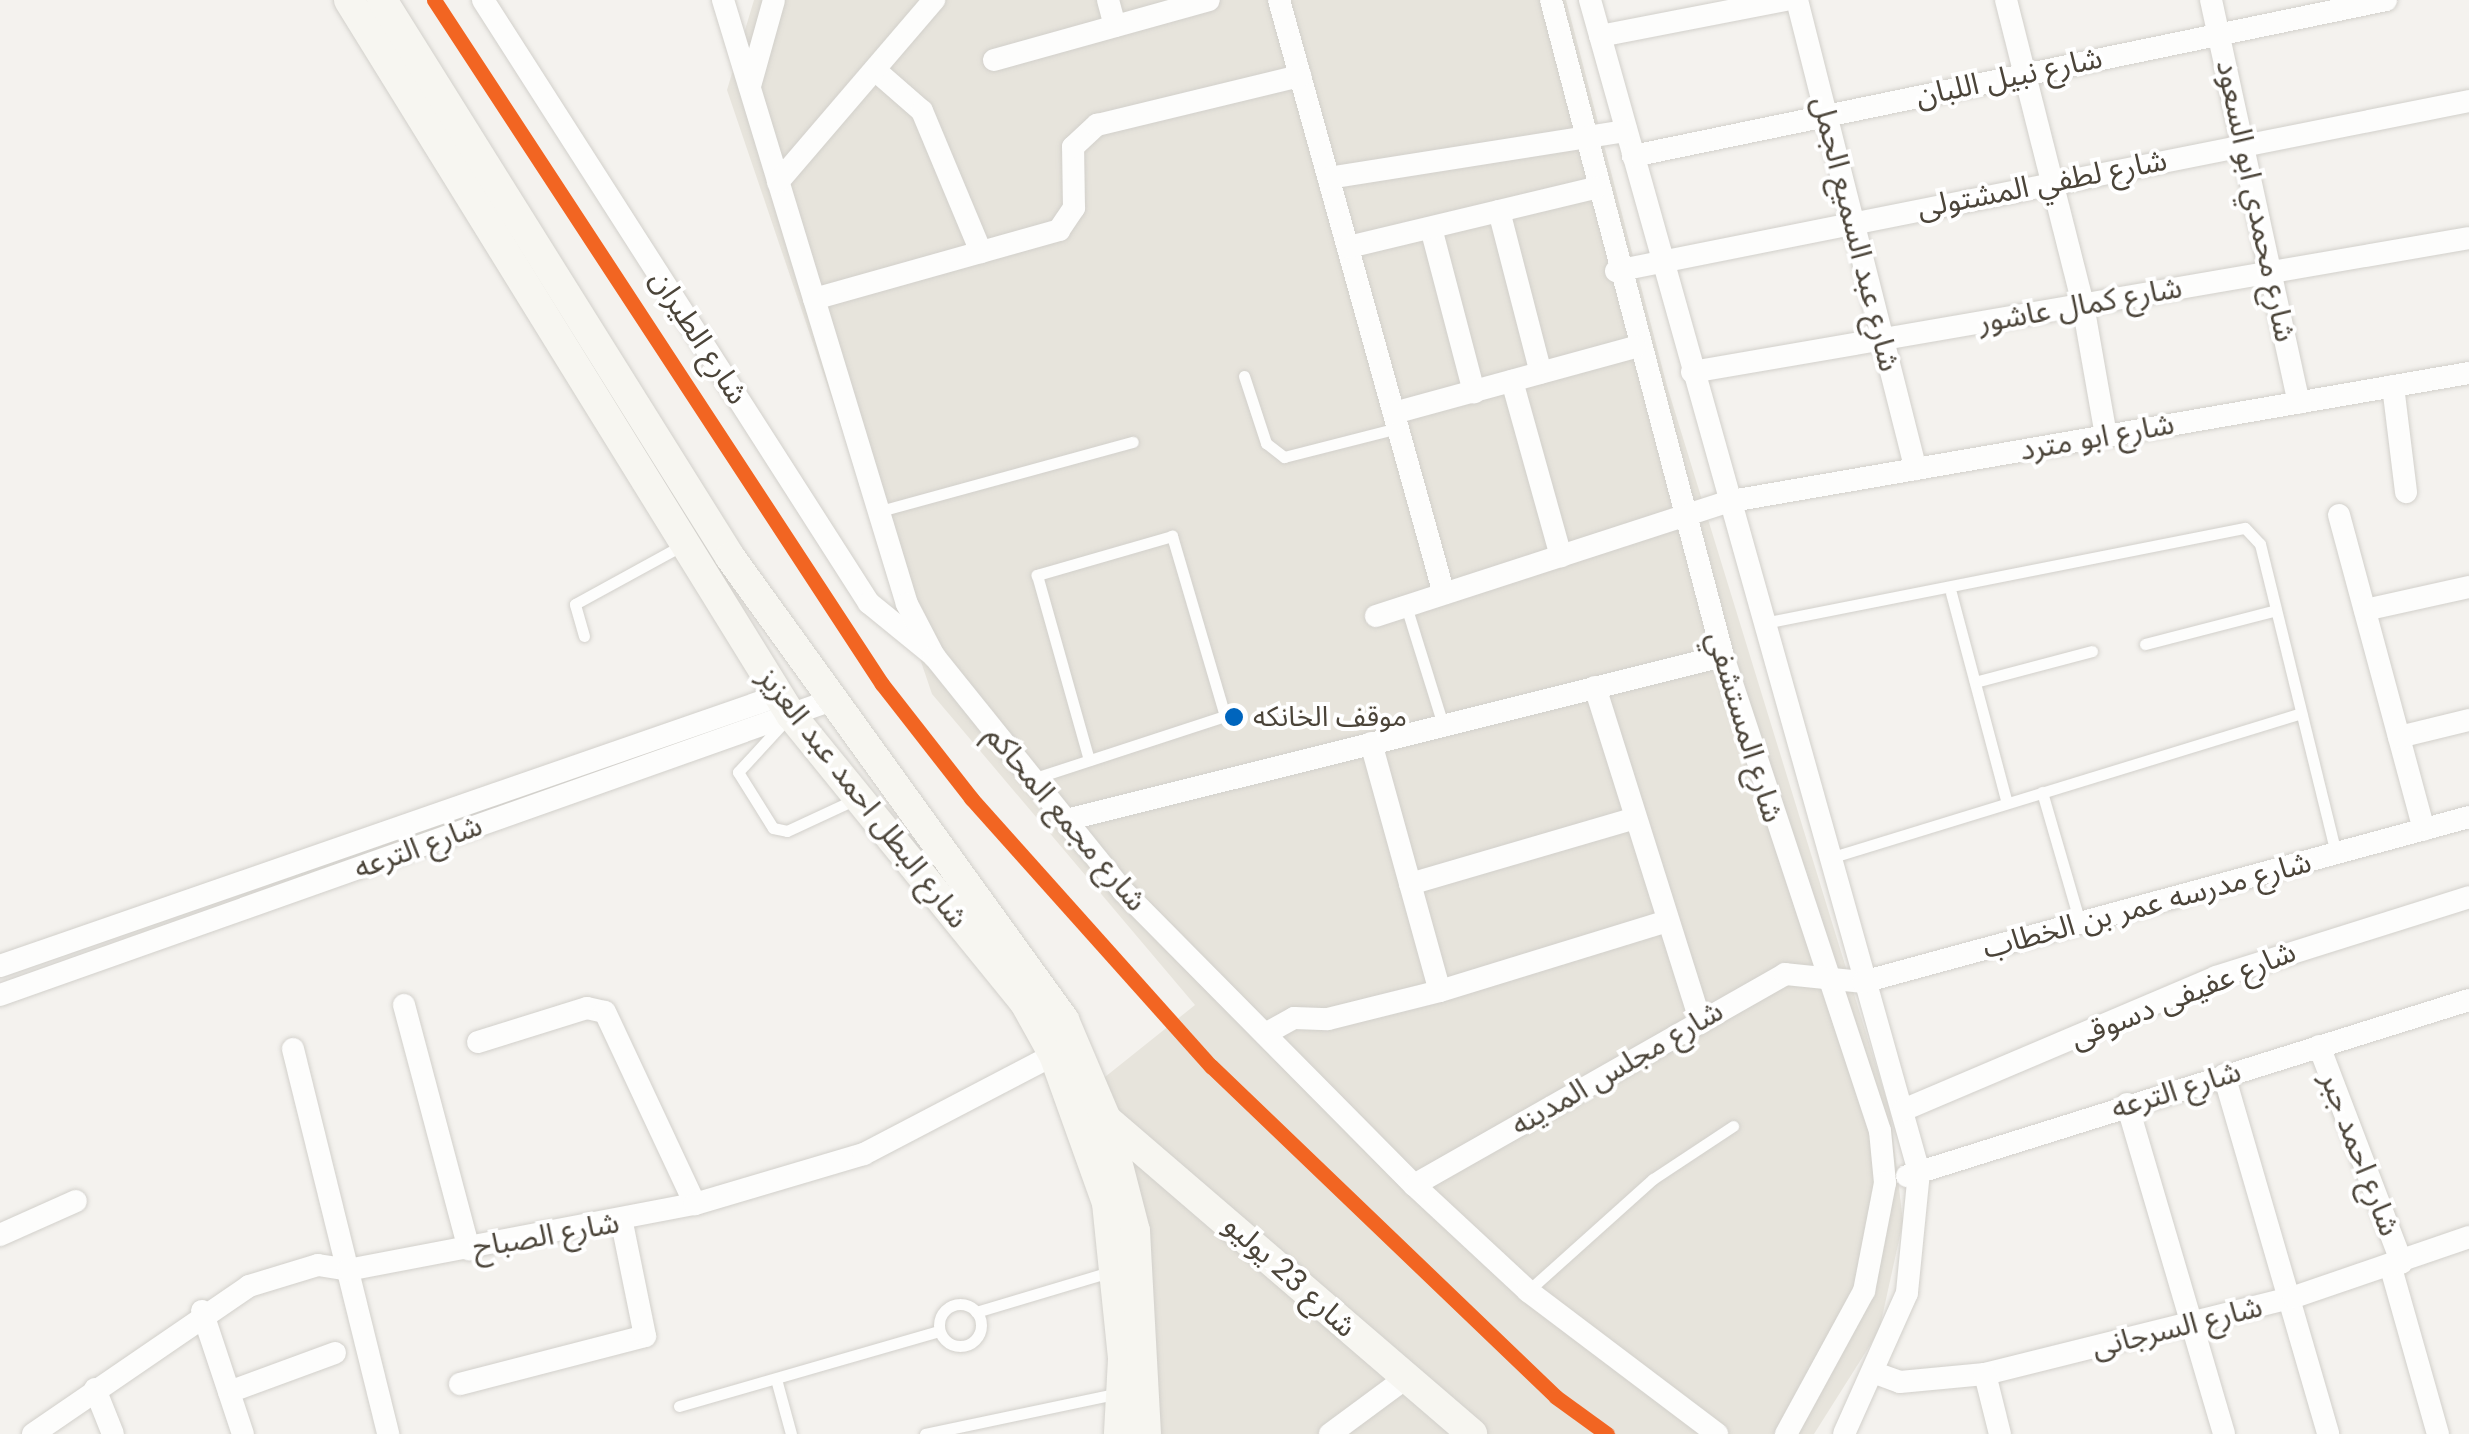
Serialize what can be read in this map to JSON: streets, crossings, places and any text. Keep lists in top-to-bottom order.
{
  "streets": {
    "main road": ["شارع البطل احمد عبد العزيز", "شارع 23 يوليو"],
    "street": [
      "شارع نبيل اللبان",
      "شارع لطفي المشتولى",
      "شارع محمدي ابو السعود",
      "شارع عبد السميع الجمل",
      "شارع كمال عاشور",
      "شارع الطيران",
      "شارع ابو مترد",
      "شارع المستشفي",
      "شارع مجمع المحاكم",
      "شارع الترعه",
      "شارع مدرسه عمر بن الخطاب",
      "شارع عفيفى دسوقى",
      "شارع مجلس المدينه",
      "شارع احمد جبر",
      "شارع الصباح",
      "شارع السرجانى"
    ]
  },
  "crossings": [
    ["شارع نبيل اللبان", "شارع محمدي ابو السعود"],
    ["شارع نبيل اللبان", "شارع عبد السميع الجمل"],
    ["شارع نبيل اللبان", "شارع المستشفي"],
    ["شارع لطفي المشتولى", "شارع محمدي ابو السعود"],
    ["شارع لطفي المشتولى", "شارع عبد السميع الجمل"],
    ["شارع لطفي المشتولى", "شارع المستشفي"],
    ["شارع محمدي ابو السعود", "شارع كمال عاشور"],
    ["شارع محمدي ابو السعود", "شارع ابو مترد"],
    ["شارع عبد السميع الجمل", "شارع كمال عاشور"],
    ["شارع عبد السميع الجمل", "شارع ابو مترد"],
    ["شارع كمال عاشور", "شارع المستشفي"],
    ["شارع الطيران", "شارع مجمع المحاكم"],
    ["شارع ابو مترد", "شارع المستشفي"],
    ["شارع المستشفي", "شارع الترعه"],
    ["شارع المستشفي", "شارع مدرسه عمر بن الخطاب"],
    ["شارع المستشفي", "شارع عفيفى دسوقى"],
    ["شارع المستشفي", "شارع مجلس المدينه"],
    ["شارع المستشفي", "شارع السرجانى"],
    ["شارع البطل احمد عبد العزيز", "شارع الترعه"],
    ["شارع البطل احمد عبد العزيز", "شارع الصباح"],
    ["شارع البطل احمد عبد العزيز", "شارع 23 يوليو"],
    ["شارع مجمع المحاكم", "شارع مجلس المدينه"],
    ["شارع الترعه", "شارع احمد جبر"],
    ["شارع مدرسه عمر بن الخطاب", "شارع مجلس المدينه"],
    ["شارع احمد جبر", "شارع السرجانى"]
  ],
  "places": ["موقف الخانكه"]
}
